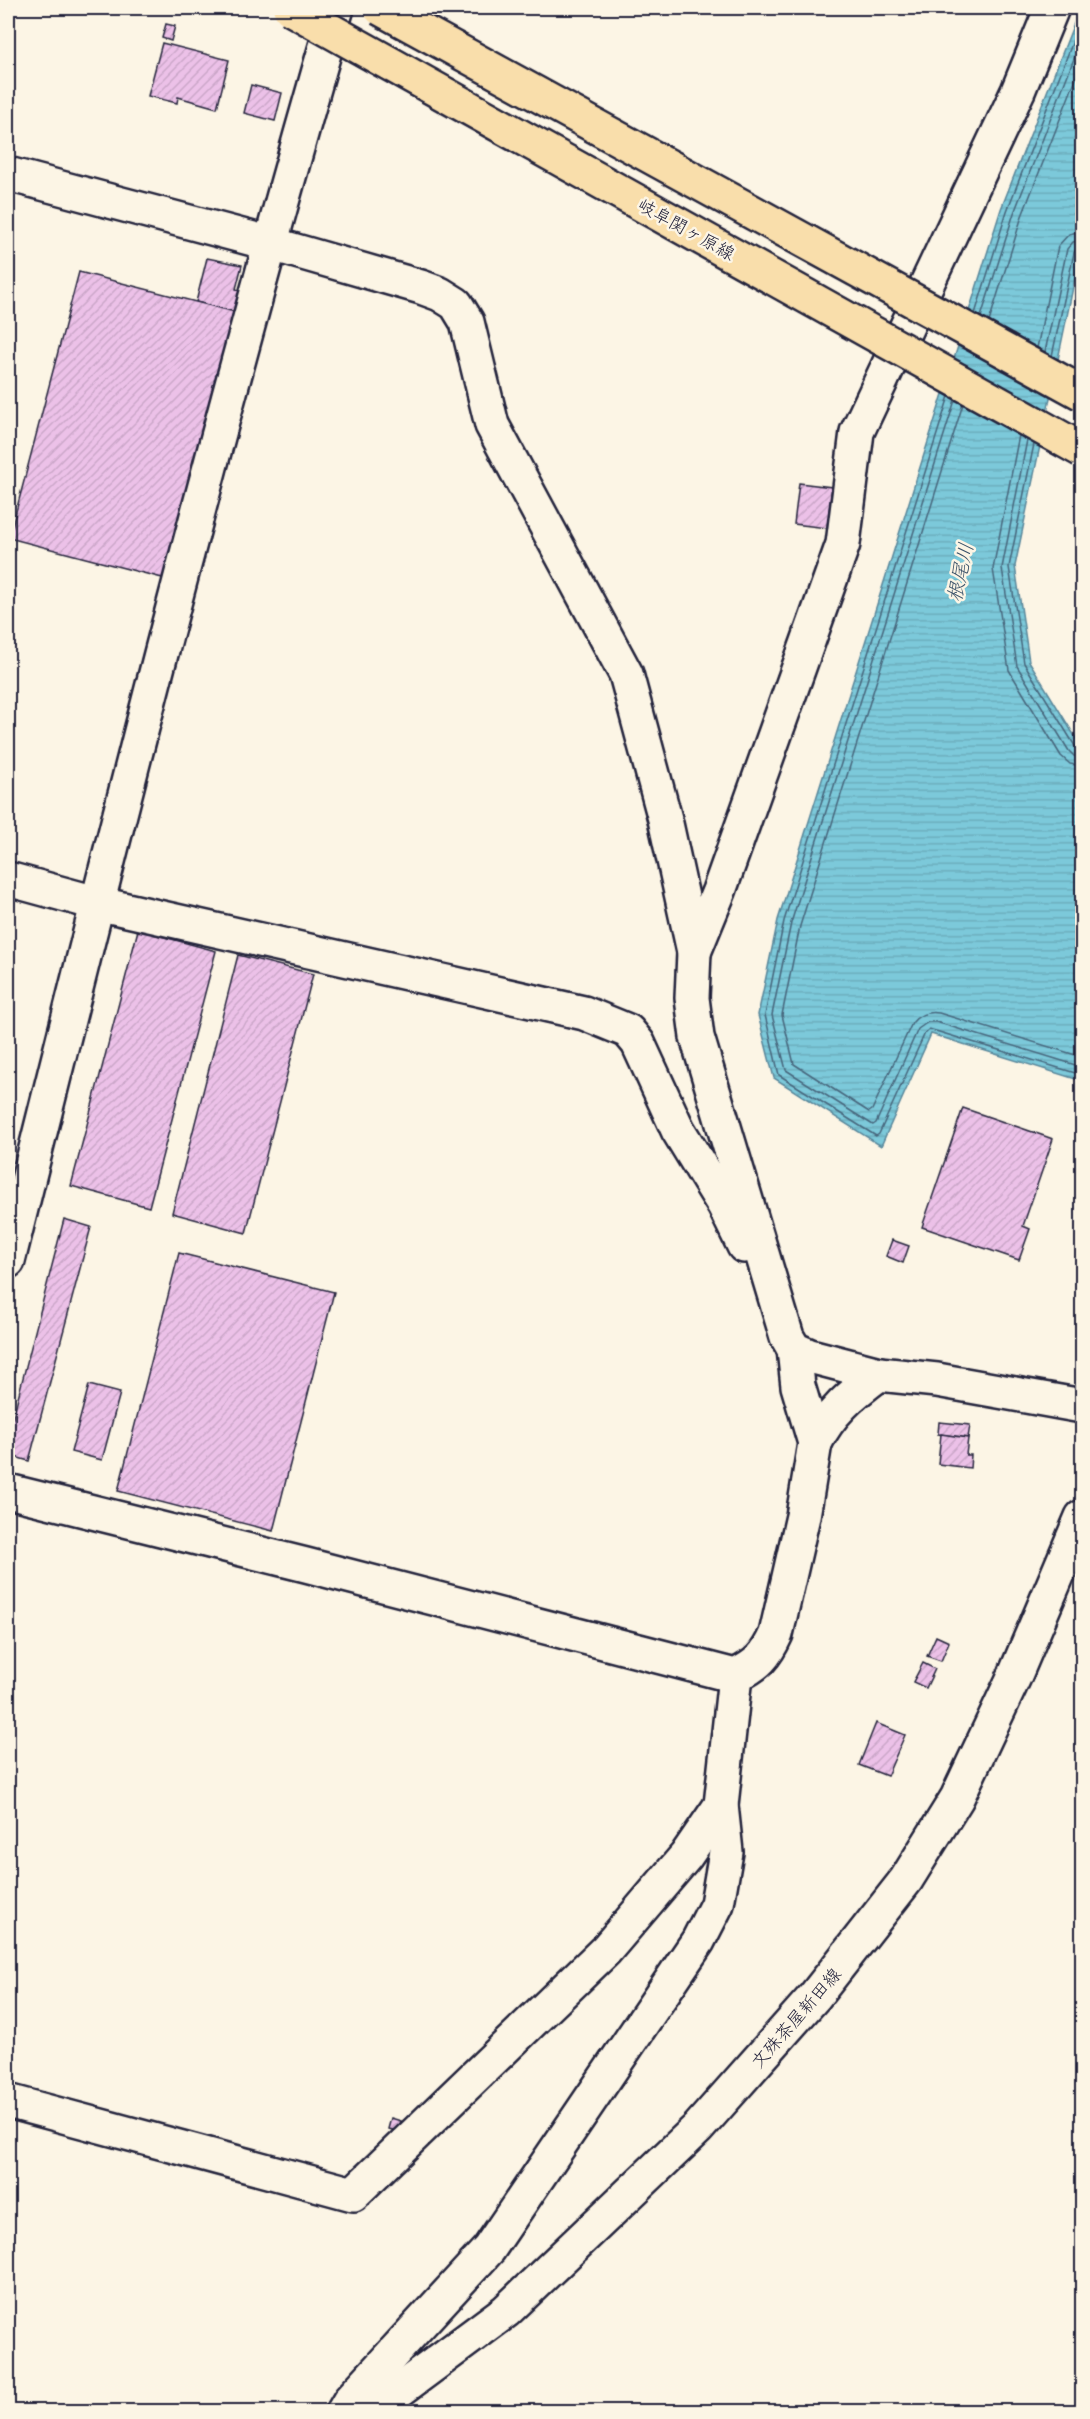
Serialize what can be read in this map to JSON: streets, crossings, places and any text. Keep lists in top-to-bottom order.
{
  "streets": {
    "main road": ["岐阜関ヶ原線"],
    "street": ["文殊茶屋新田線"]
  },
  "water": ["根尾川"]
}
